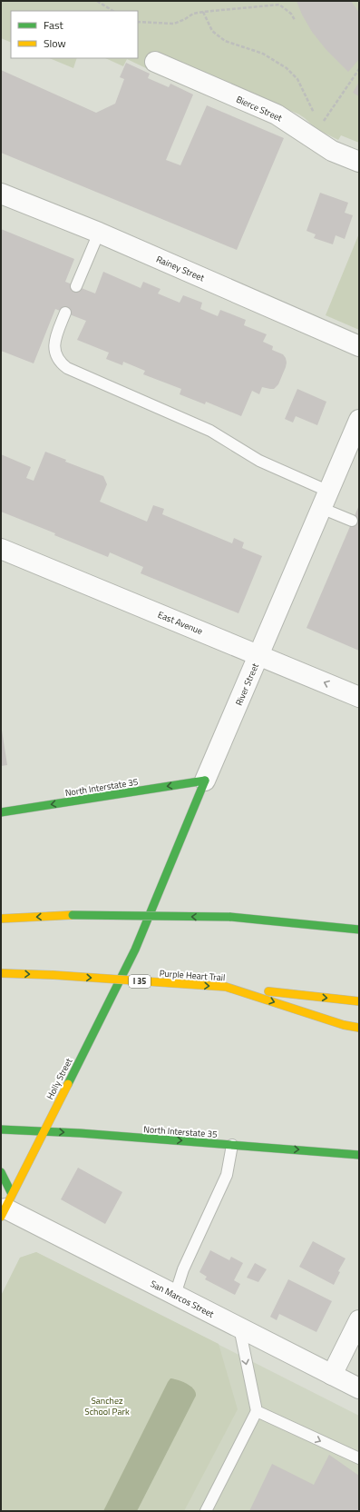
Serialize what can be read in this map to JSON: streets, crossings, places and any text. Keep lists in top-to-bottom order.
{
  "streets": {
    "main road": [
      "River Street",
      "North Interstate 35",
      "Purple Heart Trail",
      "I 35",
      "Holly Street"
    ],
    "street": [
      "Bierce Street",
      "Rainey Street",
      "East Avenue",
      "San Marcos Street"
    ]
  },
  "crossings": [
    ["East Avenue", "River Street"],
    ["River Street", "North Interstate 35"],
    ["River Street", "Holly Street"],
    ["North Interstate 35", "Holly Street"],
    ["Holly Street", "San Marcos Street"]
  ],
  "parks": ["Sanchez School Park"],
  "legend": ["Fast", "Slow"]
}
